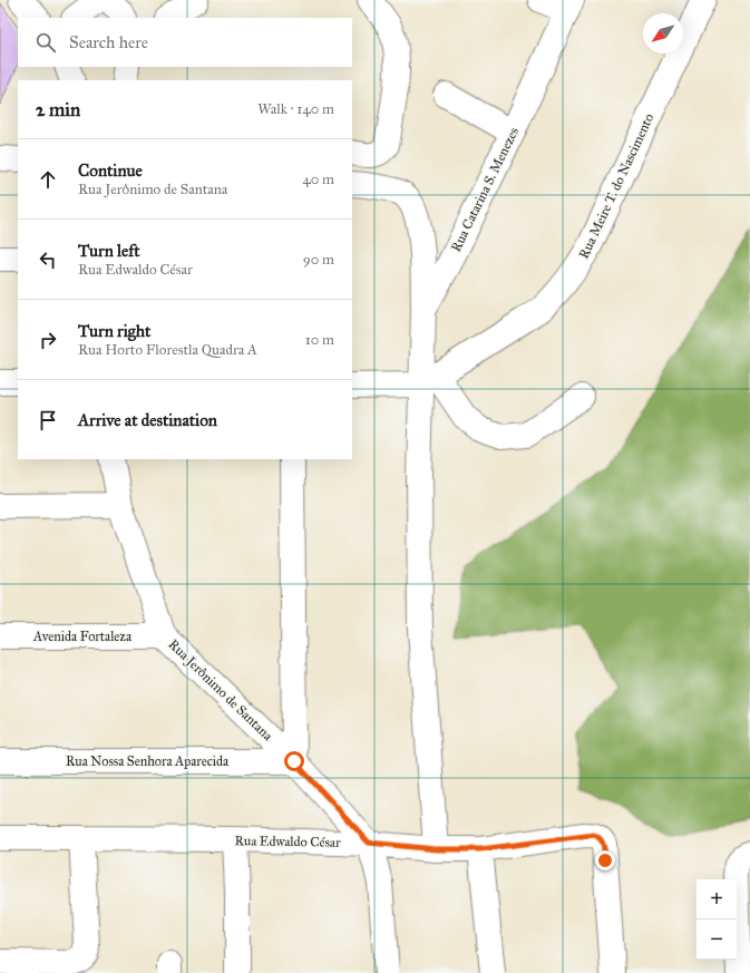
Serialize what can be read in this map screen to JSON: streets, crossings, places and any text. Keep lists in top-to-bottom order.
{
  "streets": {
    "street": [
      "Rua Meire T. do Nascimento",
      "Rua Catarina S. Menezes",
      "Avenida Fortaleza",
      "Rua Jerônimo de Santana",
      "Rua Nossa Senhora Aparecida",
      "Rua Edwaldo César"
    ]
  },
  "crossings": [
    ["Rua Meire T. do Nascimento", "Rua Catarina S. Menezes"],
    ["Rua Catarina S. Menezes", "Rua Edwaldo César"],
    ["Avenida Fortaleza", "Rua Jerônimo de Santana"],
    ["Rua Jerônimo de Santana", "Rua Nossa Senhora Aparecida"],
    ["Rua Jerônimo de Santana", "Rua Edwaldo César"]
  ],
  "north": "bottom left",
  "page": {
    "search": "Search here",
    "heading": ["2 min", "Walk · 140 m"],
    "list": [
      ["Continue", "Rua Jerônimo de Santana", "40 m"],
      ["Turn left", "Rua Edwaldo César", "90 m"],
      ["Turn right", "Rua Horto Florestla Quadra A", "10 m"],
      "Arrive at destination"
    ],
    "map_buttons": ["+", "−"]
  }
}
